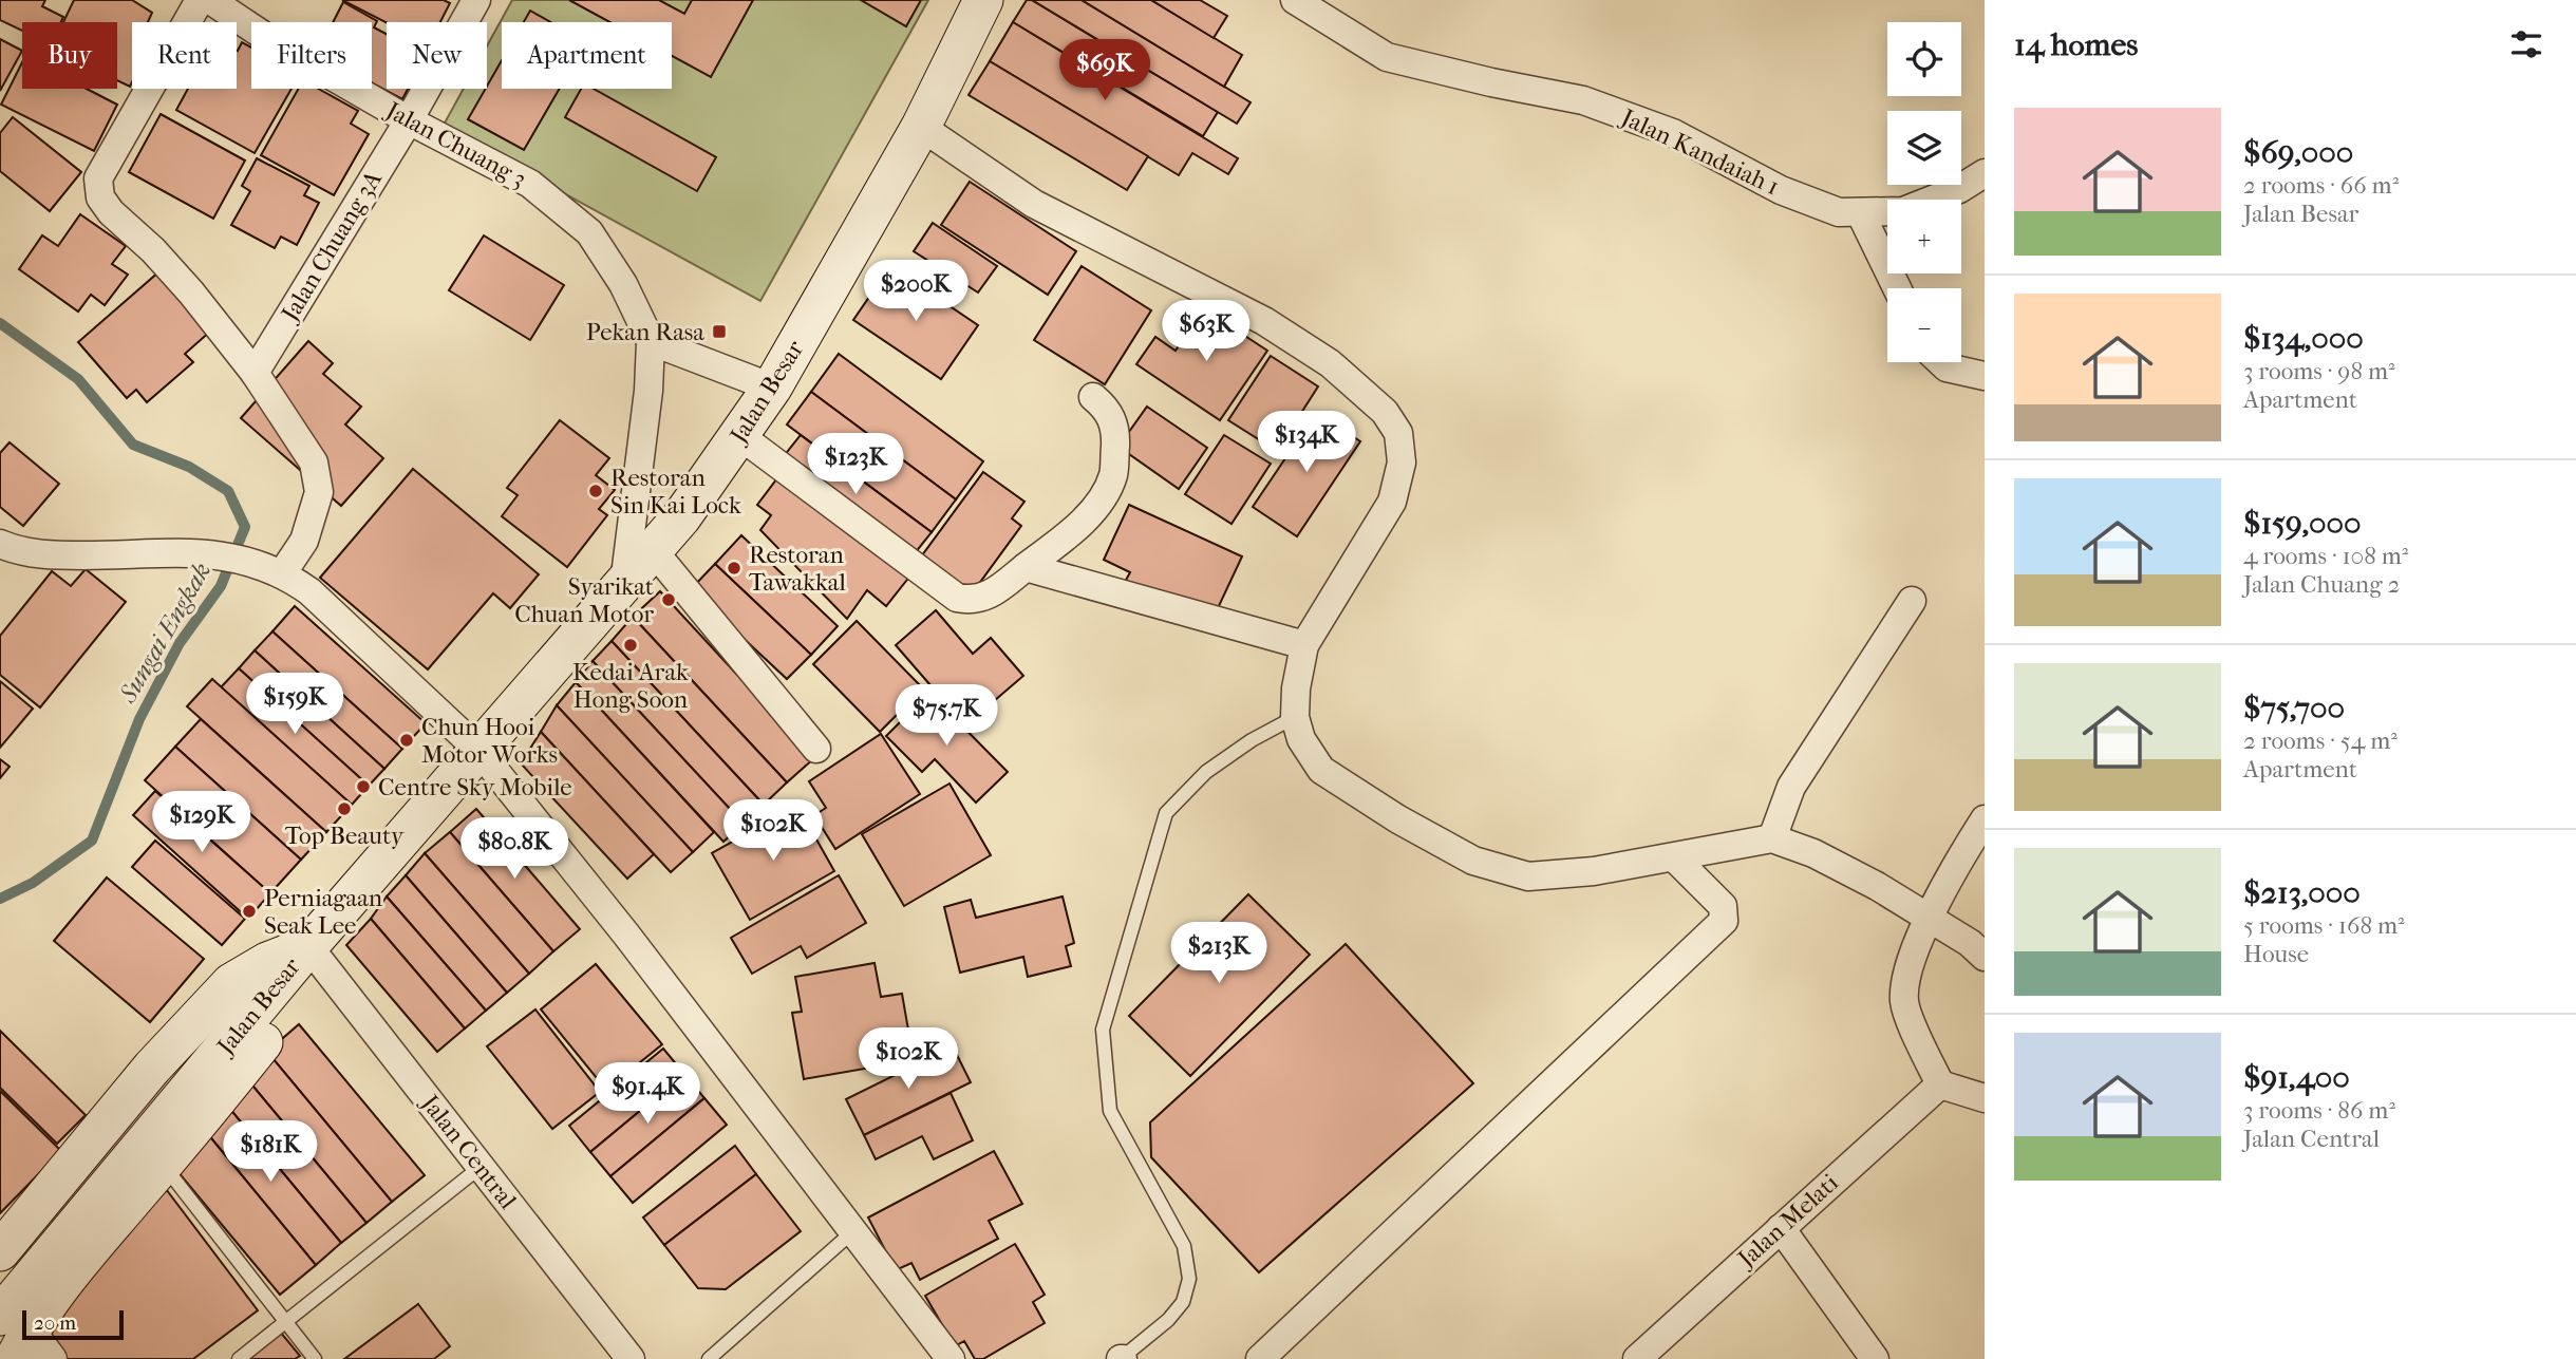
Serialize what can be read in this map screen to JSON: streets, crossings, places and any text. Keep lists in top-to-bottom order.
{
  "streets": {
    "main road": ["Jalan Besar"],
    "street": [
      "Jalan Chuang 3",
      "Jalan Kandaiah 1",
      "Jalan Chuang 3A",
      "Jalan Central",
      "Jalan Melati"
    ]
  },
  "crossings": [
    ["Jalan Chuang 3", "Jalan Chuang 3A"],
    ["Jalan Besar", "Jalan Central"]
  ],
  "water": ["Sungai Engkak"],
  "places": {
    "transit": ["Pekan Rasa"],
    "other": [
      "Restoran Sin Kai Lock",
      "Restoran Tawakkal",
      "Syarikat Chuan Motor",
      "Kedai Arak Hong Soon",
      "Chun Hooi Motor Works",
      "Centre Sky Mobile",
      "Top Beauty",
      "Perniagaan Seak Lee"
    ]
  },
  "scale_bar": "20 m",
  "page": {
    "heading": "14 homes",
    "map_buttons": ["+", "−"],
    "chip": [
      "Buy",
      "Rent",
      "Filters",
      "New",
      "Apartment"
    ],
    "price": [
      "$69K",
      "$200K",
      "$63K",
      "$134K",
      "$123K",
      "$159K",
      "$75.7K",
      "$129K",
      "$102K",
      "$80.8K",
      "$213K",
      "$102K",
      "$91.4K",
      "$181K"
    ],
    "list": [
      {
        "name": "$69,000",
        "note": "2 rooms · 66 m² · Jalan Besar"
      },
      {
        "name": "$134,000",
        "note": "3 rooms · 98 m² · Apartment"
      },
      {
        "name": "$159,000",
        "note": "4 rooms · 108 m² · Jalan Chuang 2"
      },
      {
        "name": "$75,700",
        "note": "2 rooms · 54 m² · Apartment"
      },
      {
        "name": "$213,000",
        "note": "5 rooms · 168 m² · House"
      },
      {
        "name": "$91,400",
        "note": "3 rooms · 86 m² · Jalan Central"
      }
    ],
    "scale": "20 m"
  }
}
